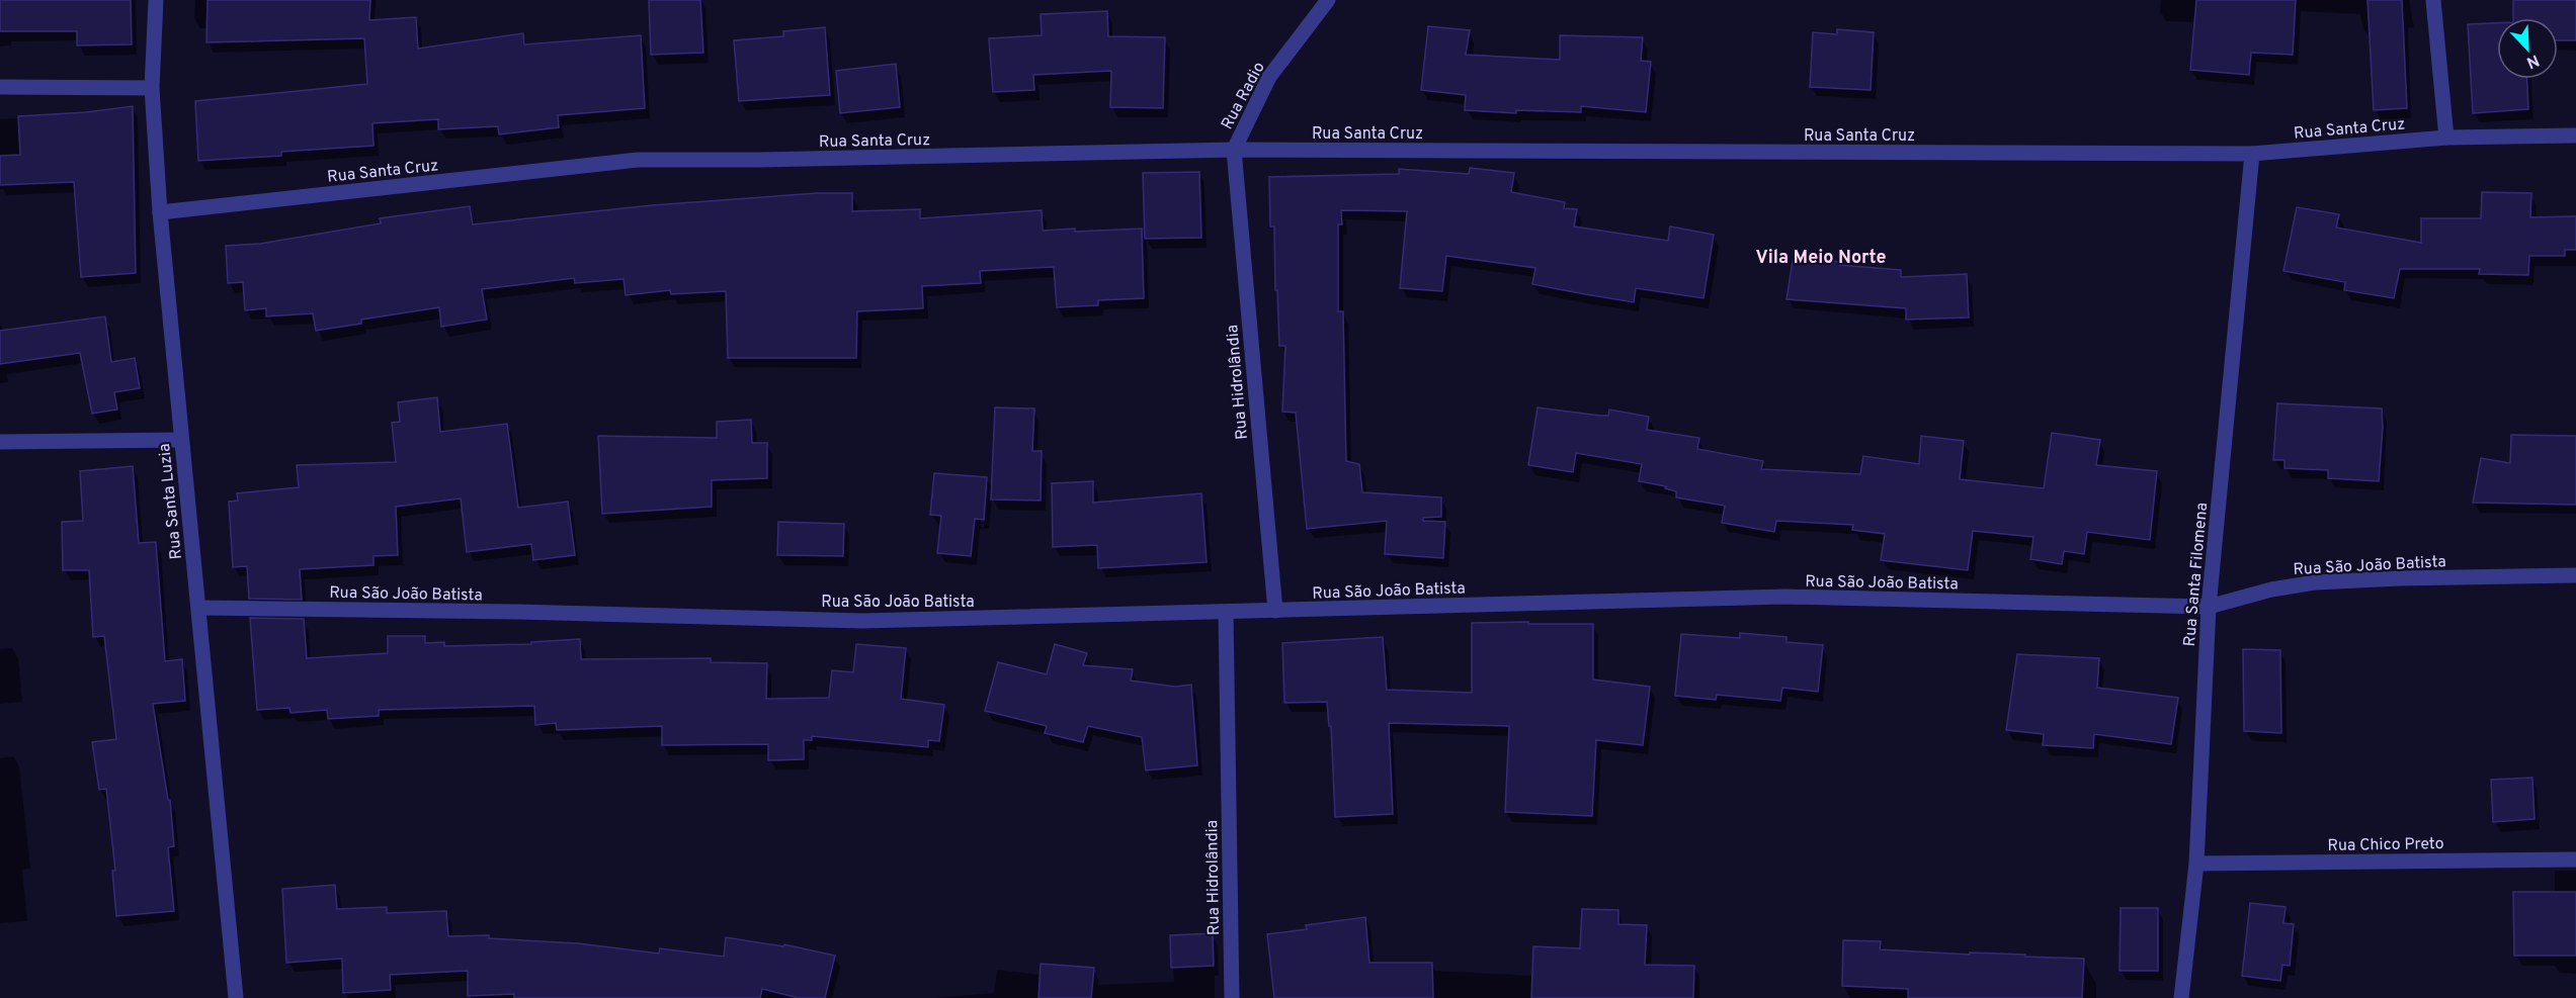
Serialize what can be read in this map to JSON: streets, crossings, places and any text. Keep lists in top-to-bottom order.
{
  "streets": {
    "street": [
      "Rua Radio",
      "Rua Santa Cruz",
      "Rua Hidrolândia",
      "Rua Santa Luzia",
      "Rua São João Batista",
      "Rua Santa Filomena",
      "Rua Chico Preto"
    ]
  },
  "crossings": [
    ["Rua Radio", "Rua Santa Cruz"],
    ["Rua Radio", "Rua Hidrolândia"],
    ["Rua Santa Cruz", "Rua Hidrolândia"],
    ["Rua Santa Cruz", "Rua Santa Luzia"],
    ["Rua Santa Cruz", "Rua Santa Filomena"],
    ["Rua Hidrolândia", "Rua São João Batista"],
    ["Rua Santa Luzia", "Rua São João Batista"],
    ["Rua São João Batista", "Rua Santa Filomena"],
    ["Rua Santa Filomena", "Rua Chico Preto"]
  ],
  "districts": ["Vila Meio Norte"],
  "north": "bottom right"
}
